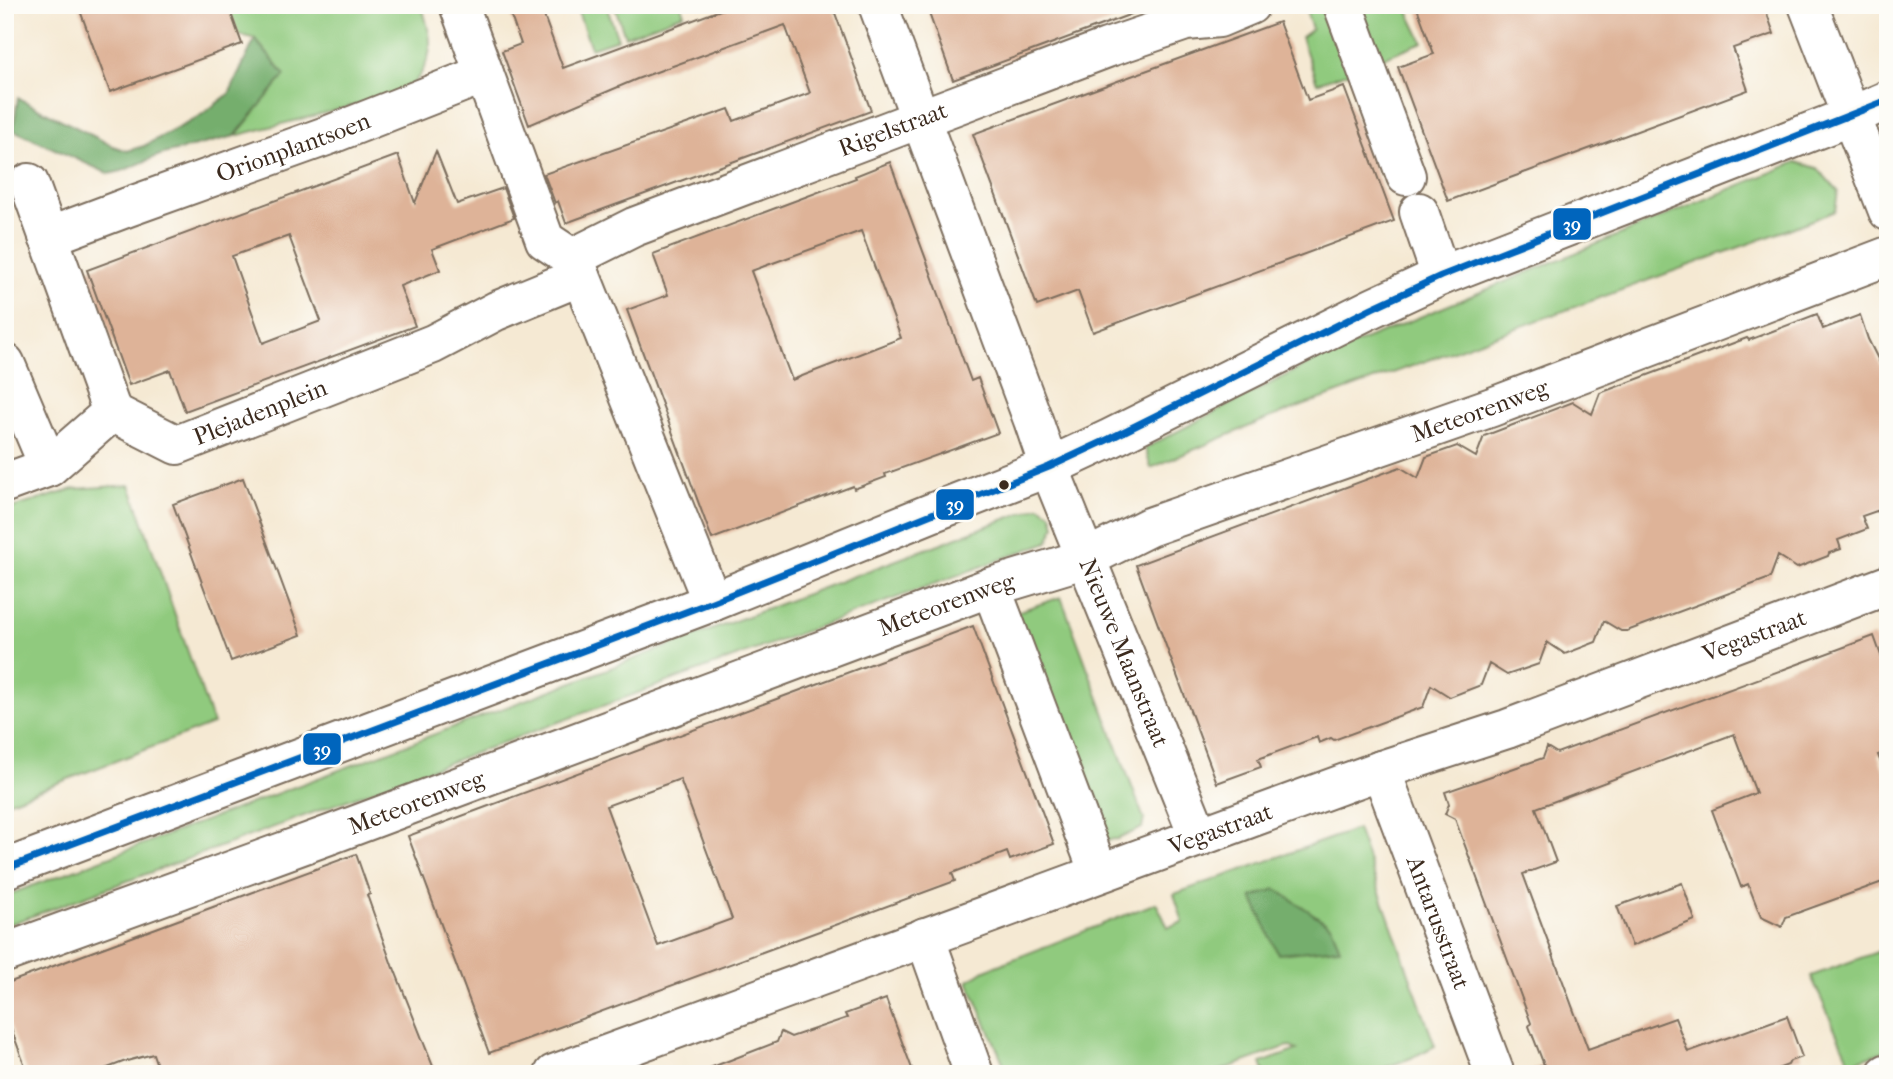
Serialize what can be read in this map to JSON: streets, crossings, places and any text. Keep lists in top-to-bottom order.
{
  "streets": {
    "street": [
      "Rigelstraat",
      "Orionplantsoen",
      "Meteorenweg",
      "Plejadenplein",
      "Vegastraat",
      "Nieuwe Maanstraat",
      "Antarusstraat"
    ]
  },
  "crossings": [
    ["Rigelstraat", "Plejadenplein"],
    ["Rigelstraat", "Nieuwe Maanstraat"],
    ["Meteorenweg", "Nieuwe Maanstraat"],
    ["Vegastraat", "Nieuwe Maanstraat"],
    ["Vegastraat", "Antarusstraat"]
  ],
  "lines": ["transit line 39"]
}
